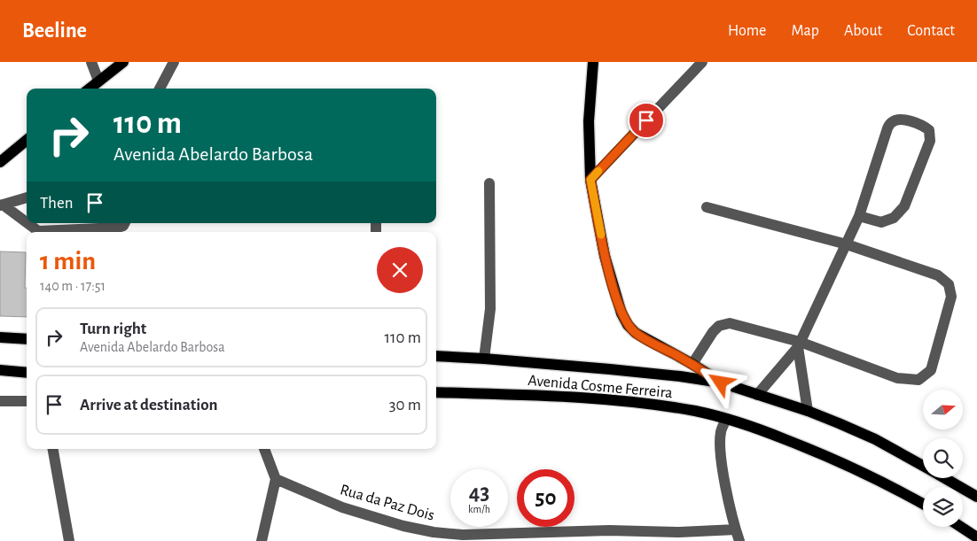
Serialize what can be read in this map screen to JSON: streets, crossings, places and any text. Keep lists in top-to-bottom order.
{
  "streets": {
    "main road": ["Avenida Cosme Ferreira"],
    "street": ["Rua da Paz Dois"]
  },
  "north": "right",
  "page": {
    "header": "Beeline",
    "nav": [
      "Home",
      "Map",
      "About",
      "Contact"
    ],
    "turn": ["110 m", "Avenida Abelardo Barbosa"],
    "then": "Then",
    "heading": ["1 min", "140 m · 17:51"],
    "list": [
      {
        "name": "Turn right",
        "note": "Avenida Abelardo Barbosa",
        "value": "110 m"
      },
      {
        "name": "Arrive at destination",
        "value": "30 m"
      }
    ],
    "speed": "43 km/h",
    "limit": "50"
  }
}
